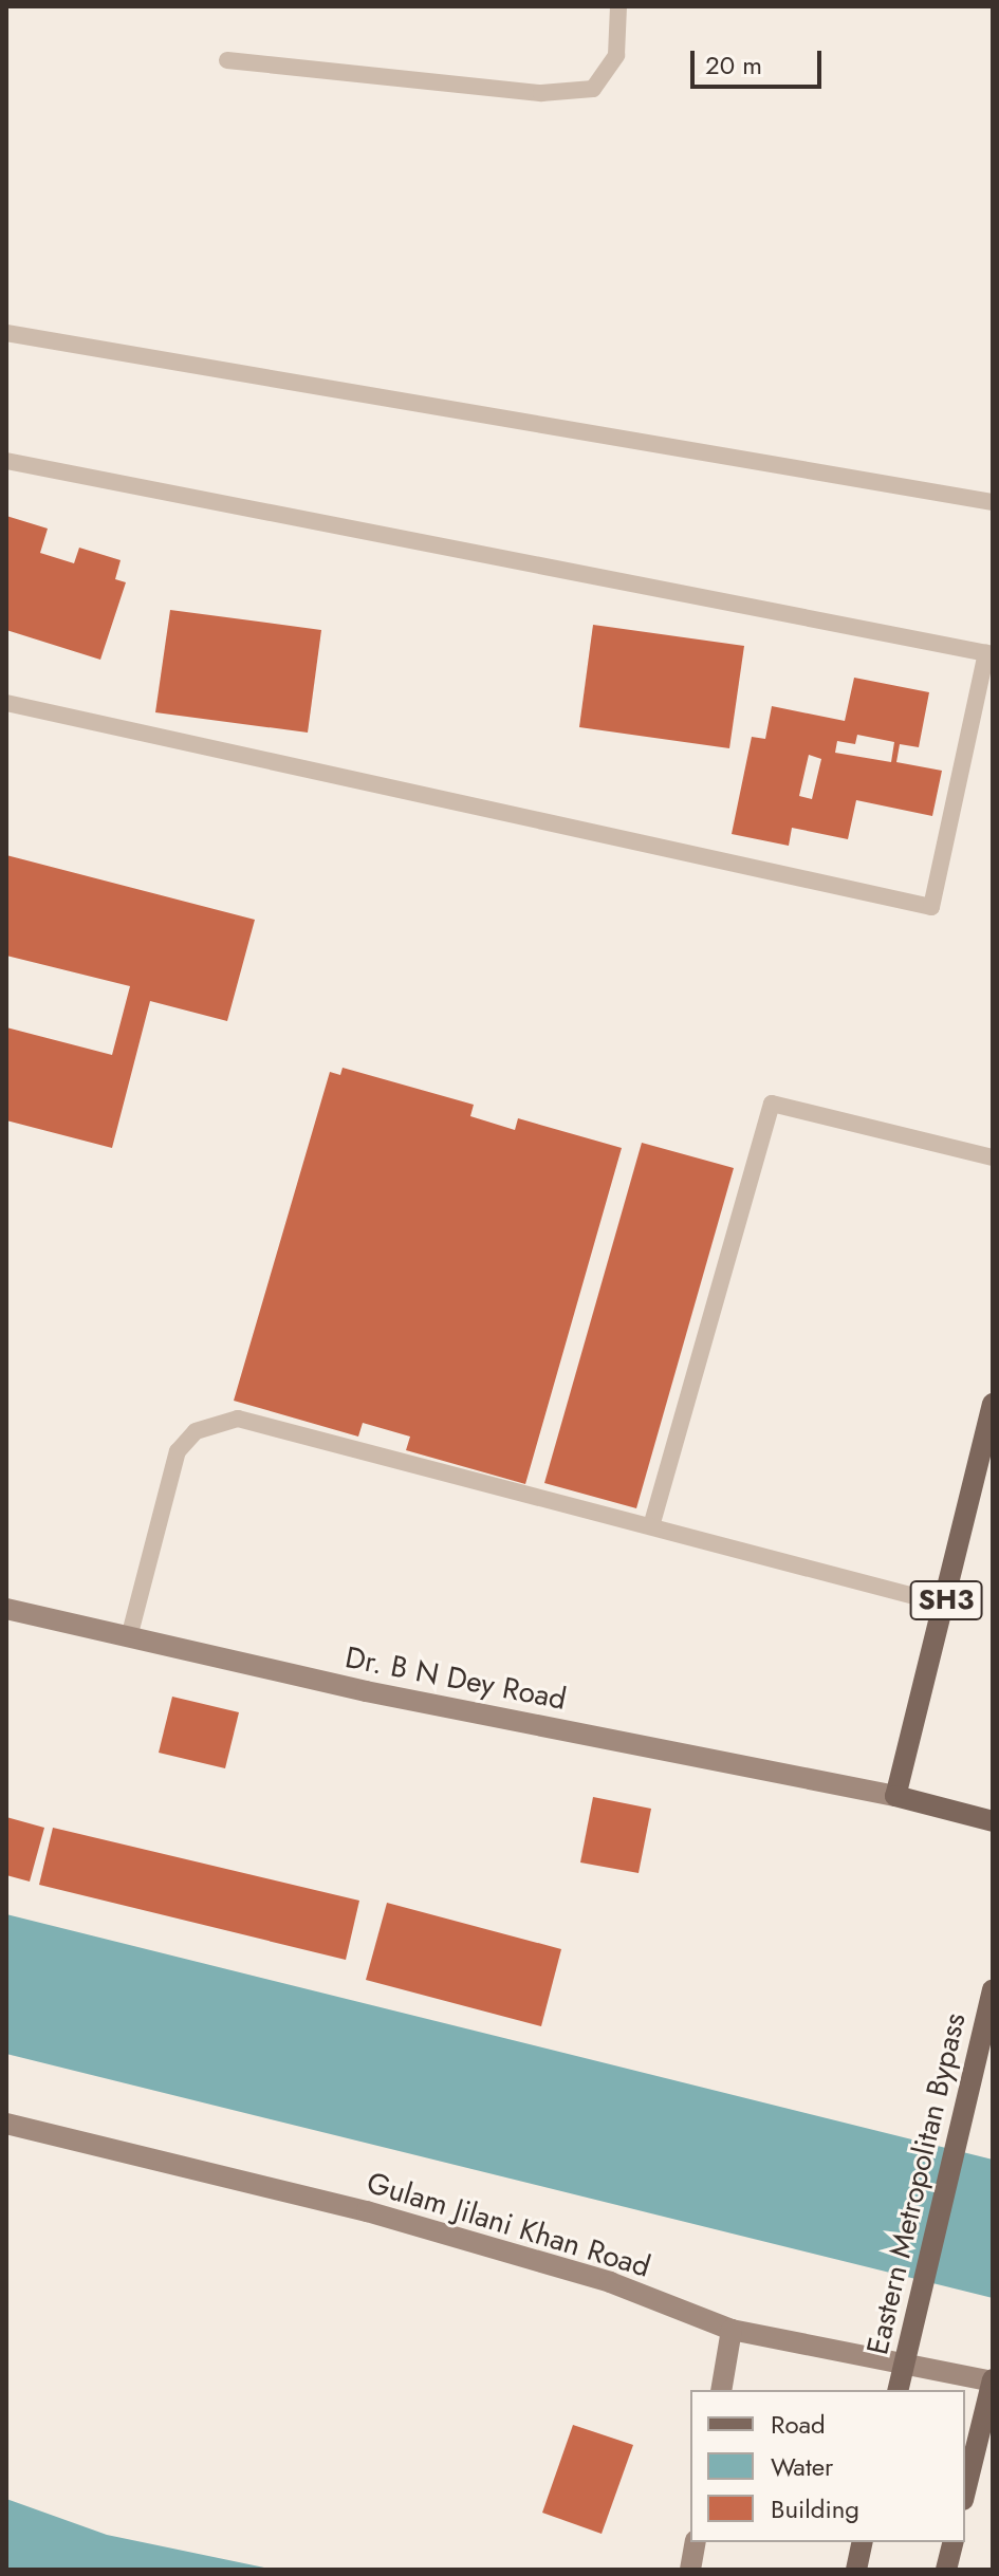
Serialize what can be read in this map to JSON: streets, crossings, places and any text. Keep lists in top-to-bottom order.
{
  "streets": {
    "main road": ["SH3", "Eastern Metropolitan Bypass"],
    "street": ["Dr. B N Dey Road", "Gulam Jilani Khan Road"]
  },
  "crossings": [
    ["SH3", "Dr. B N Dey Road"]
  ],
  "legend": ["Road", "Water", "Building"],
  "scale_bar": "20 m"
}
